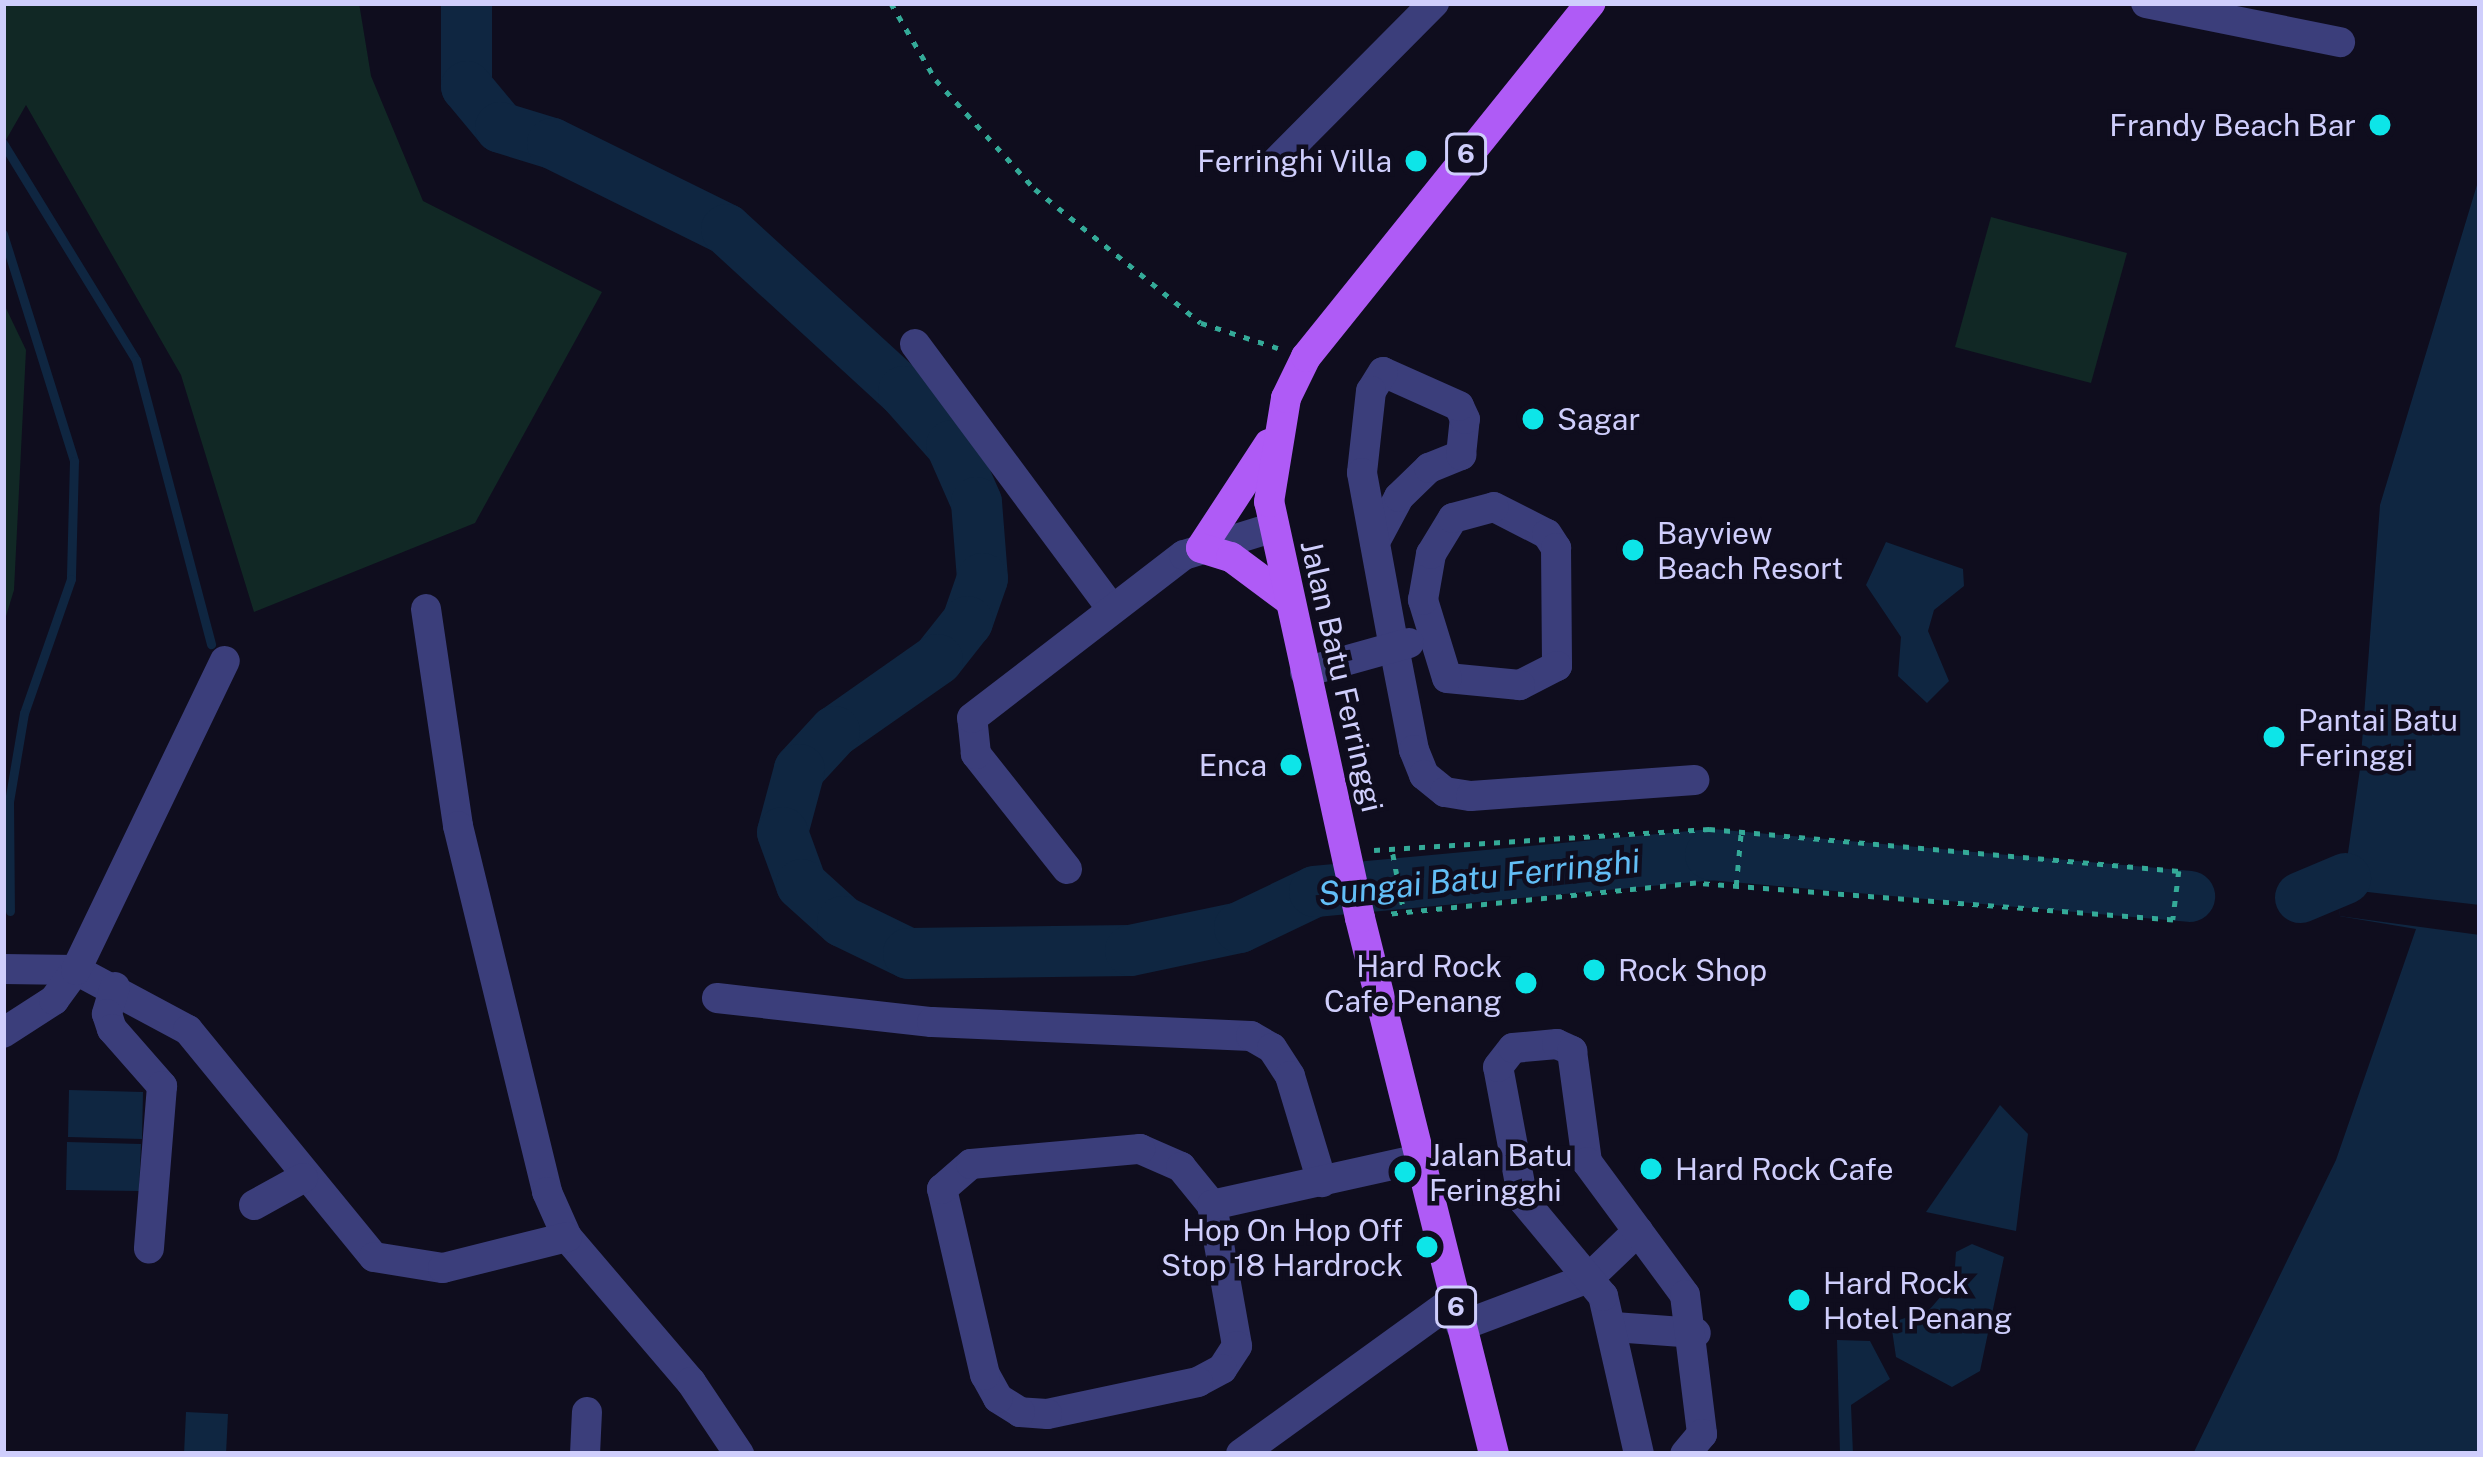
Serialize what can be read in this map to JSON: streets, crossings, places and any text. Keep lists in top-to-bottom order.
{
  "streets": {
    "main road": ["6", "Jalan Batu Ferringgi"]
  },
  "water": ["Sungai Batu Ferringhi"],
  "places": [
    "Frandy Beach Bar",
    "Ferringhi Villa",
    "Sagar",
    "Bayview Beach Resort",
    "Pantai Batu Feringgi",
    "Enca",
    "Rock Shop",
    "Hard Rock Cafe Penang",
    "Hard Rock Cafe",
    "Jalan Batu Feringghi",
    "Hop On Hop Off Stop 18 Hardrock",
    "Hard Rock Hotel Penang"
  ]
}
